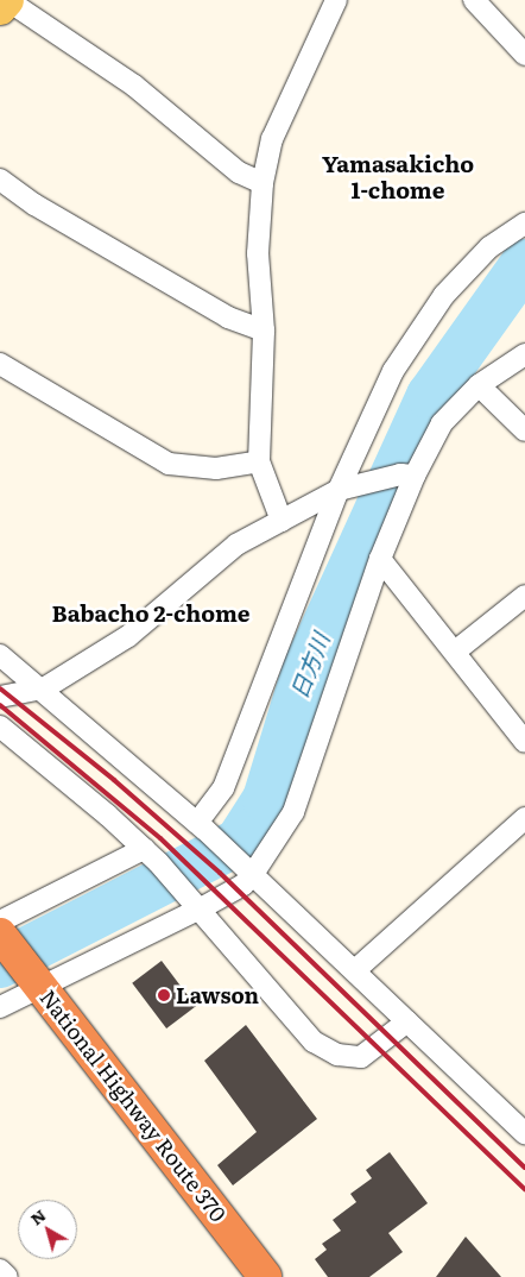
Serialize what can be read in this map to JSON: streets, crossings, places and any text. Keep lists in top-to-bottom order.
{
  "streets": {
    "highway": ["National Highway Route 370"]
  },
  "districts": ["Yamasakicho 1-chome", "Babacho 2-chome"],
  "water": ["日方川"],
  "places": ["Lawson"],
  "north": "top left"
}
